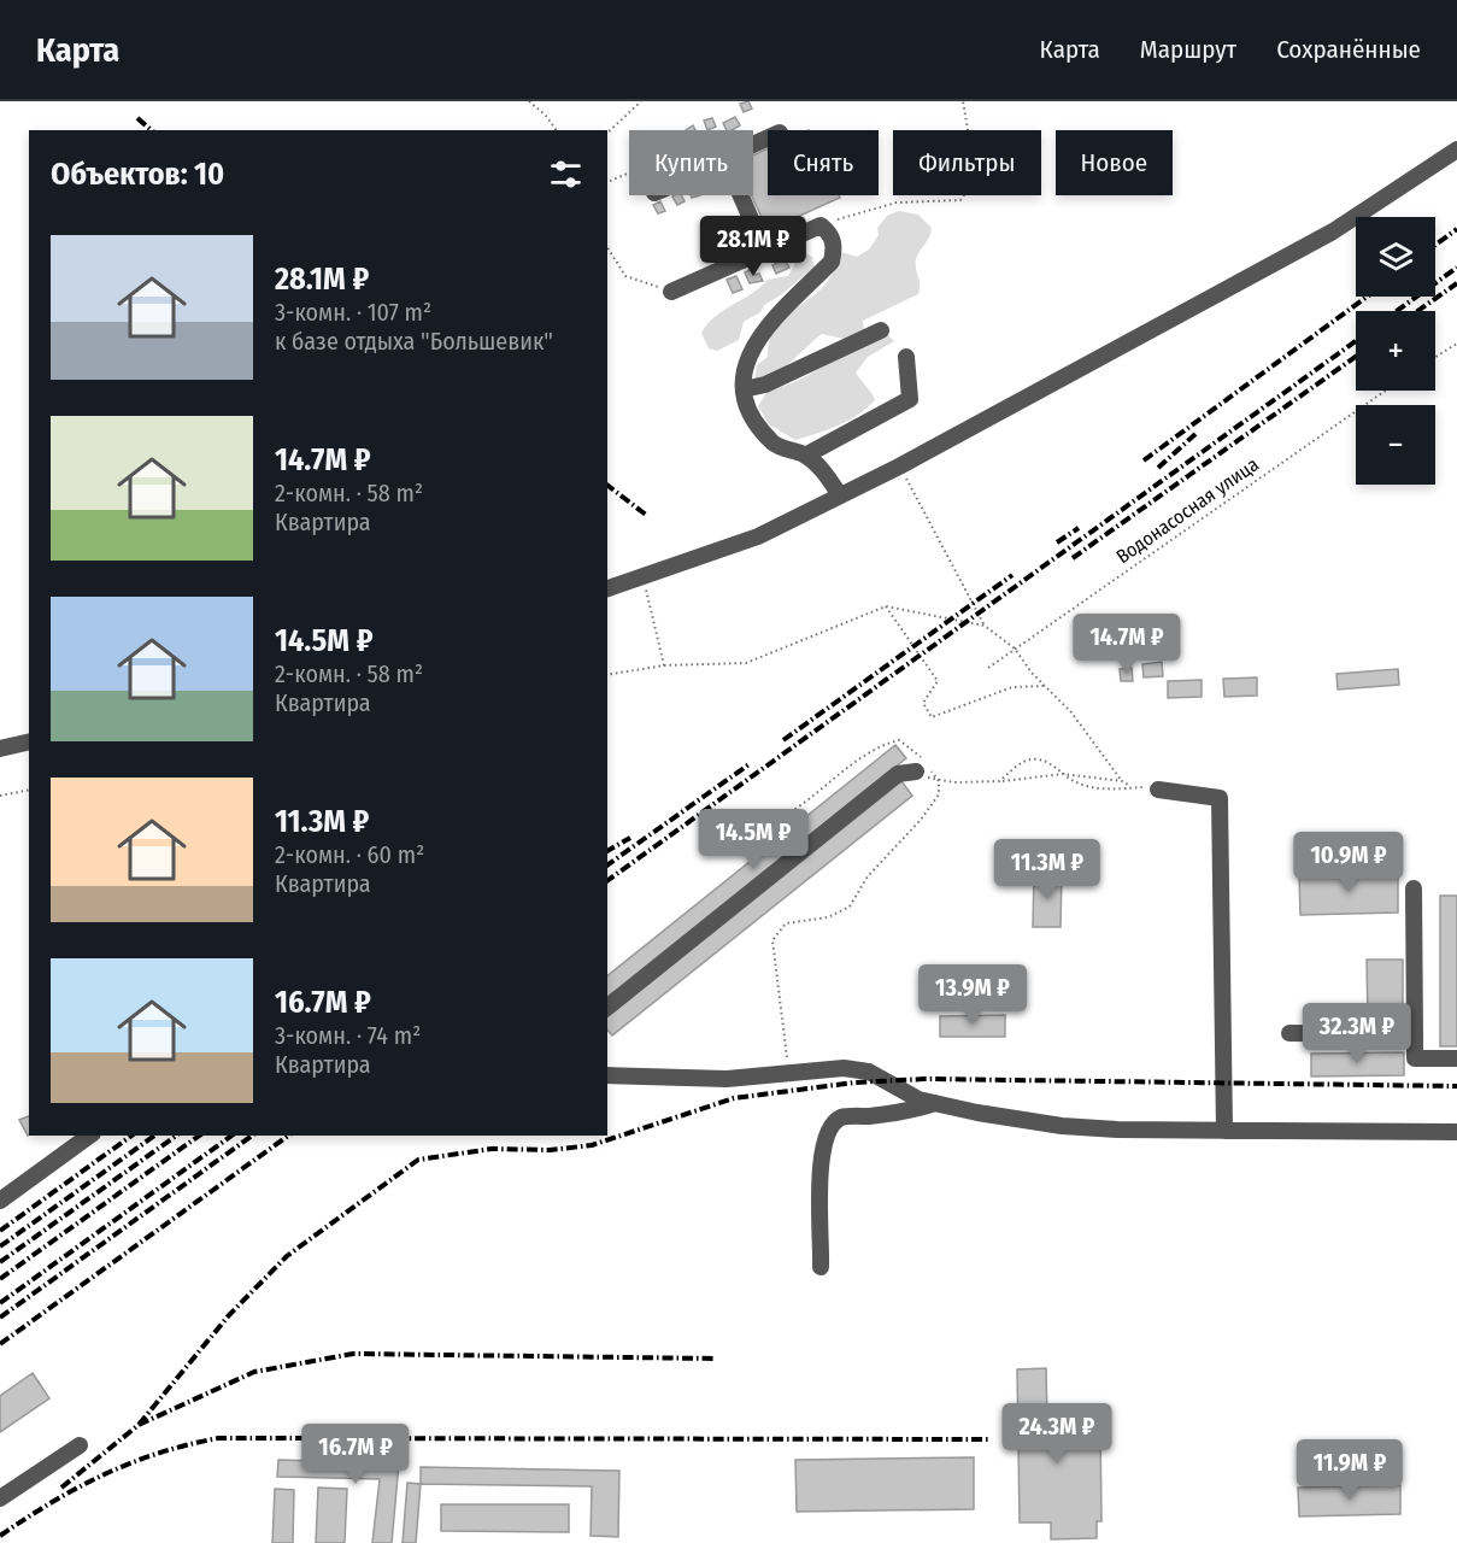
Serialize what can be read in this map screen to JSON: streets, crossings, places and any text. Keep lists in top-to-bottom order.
{
  "streets": {
    "path": ["Водонасосная улица"]
  },
  "page": {
    "header": "Карта",
    "nav": ["Карта", "Маршрут", "Сохранённые"],
    "chip": [
      "Купить",
      "Снять",
      "Фильтры",
      "Новое"
    ],
    "heading": "Объектов: 10",
    "price": [
      "28.1M ₽",
      "14.7M ₽",
      "14.5M ₽",
      "10.9M ₽",
      "11.3M ₽",
      "13.9M ₽",
      "32.3M ₽",
      "24.3M ₽",
      "16.7M ₽",
      "11.9M ₽"
    ],
    "map_buttons": ["+", "−"],
    "list": [
      {
        "name": "28.1M ₽",
        "note": "3-комн. · 107 m² · к базе отдыха \"Большевик\""
      },
      {
        "name": "14.7M ₽",
        "note": "2-комн. · 58 m² · Квартира"
      },
      {
        "name": "14.5M ₽",
        "note": "2-комн. · 58 m² · Квартира"
      },
      {
        "name": "11.3M ₽",
        "note": "2-комн. · 60 m² · Квартира"
      },
      {
        "name": "16.7M ₽",
        "note": "3-комн. · 74 m² · Квартира"
      }
    ]
  }
}
